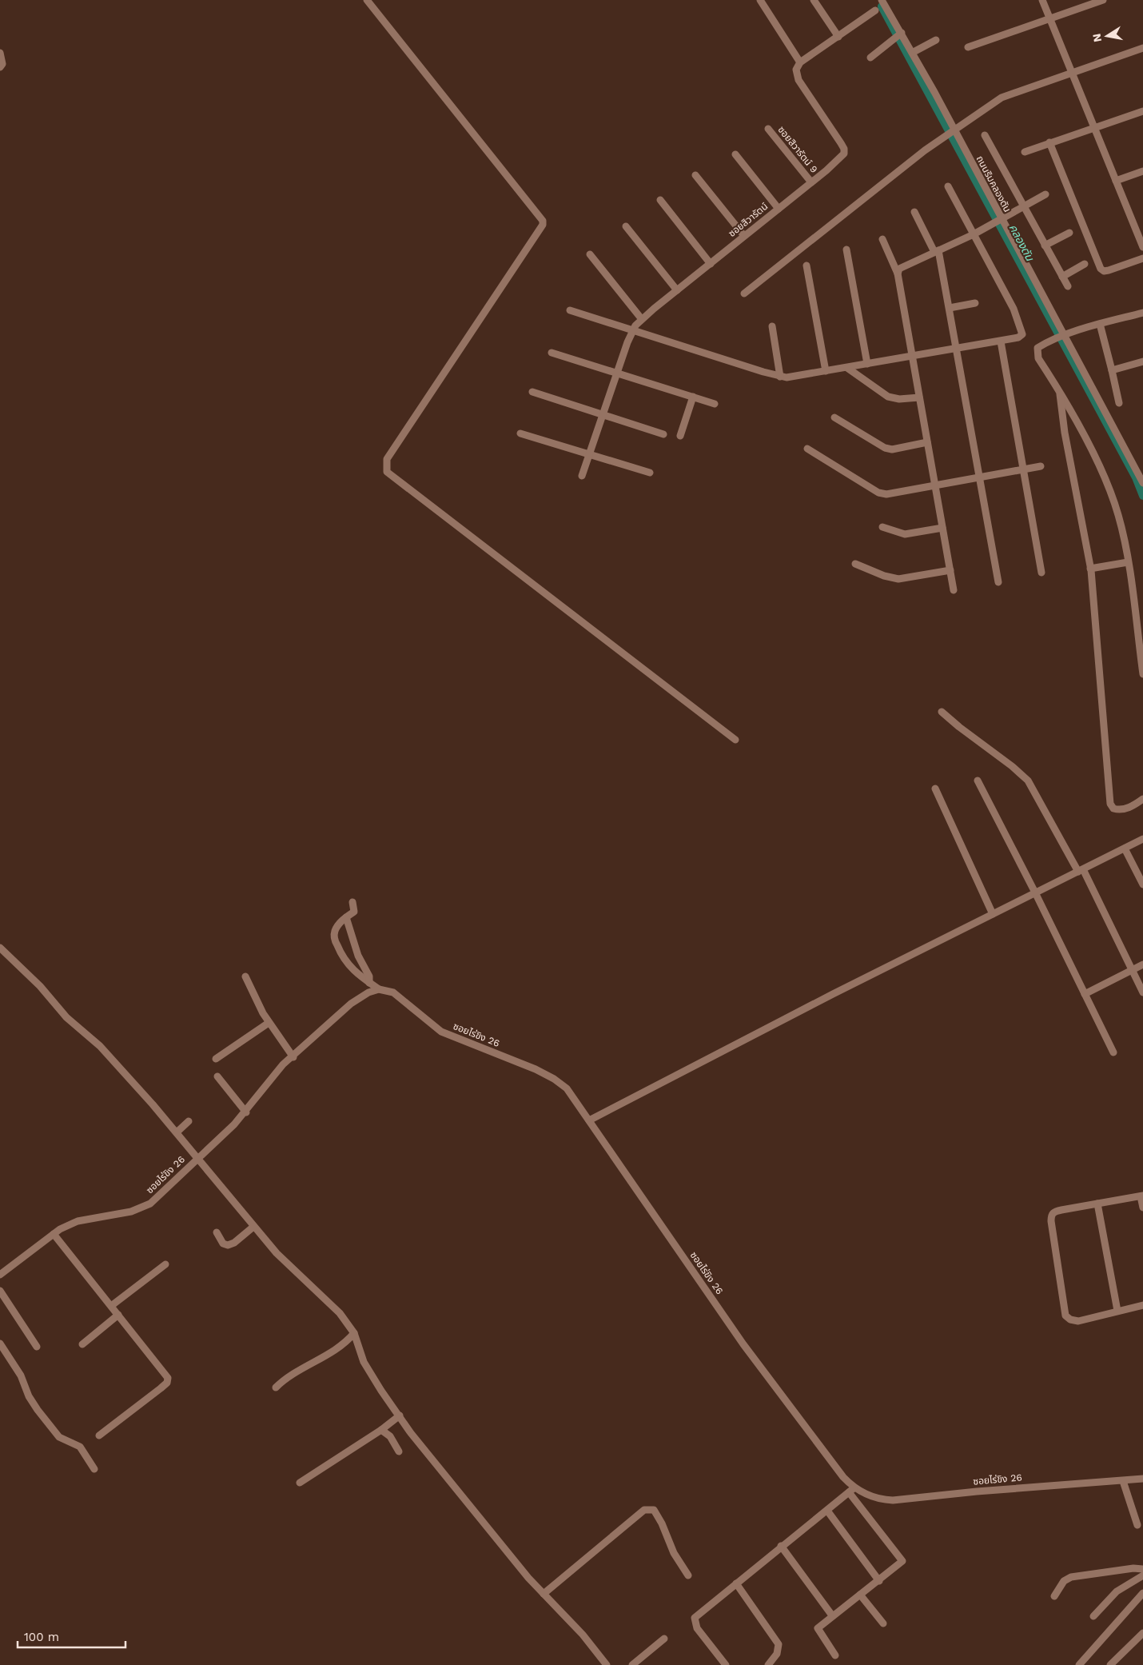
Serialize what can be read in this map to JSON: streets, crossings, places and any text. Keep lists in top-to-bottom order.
{
  "streets": {
    "street": [
      "ซอยสิวารัตน์ 9",
      "ถนนริมคลองตัน",
      "ซอยสิวารัตน์",
      "ซอยไร่ขิง 26"
    ]
  },
  "crossings": [
    ["ซอยสิวารัตน์ 9", "ซอยสิวารัตน์"]
  ],
  "water": ["คลองตัน"],
  "scale_bar": "100 m",
  "north": "left"
}
